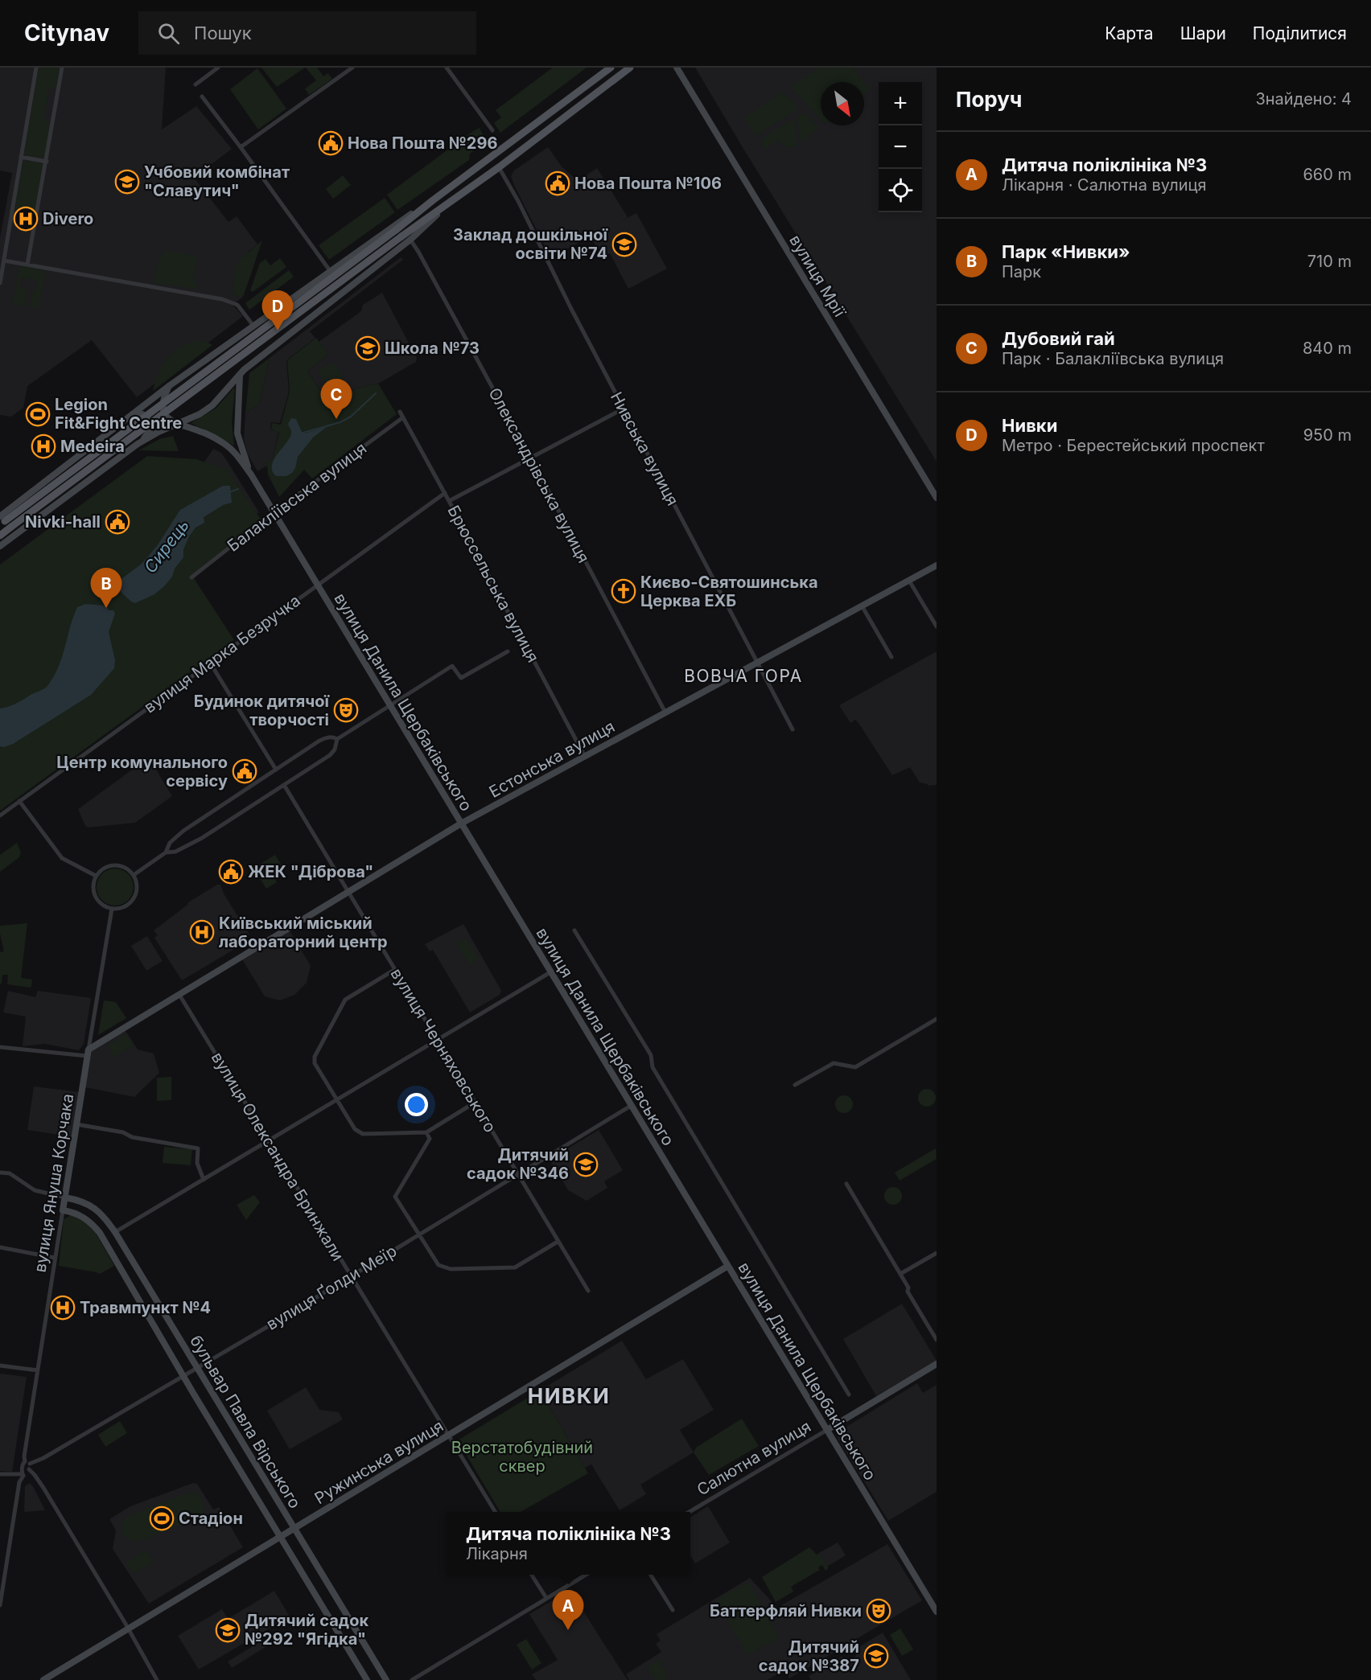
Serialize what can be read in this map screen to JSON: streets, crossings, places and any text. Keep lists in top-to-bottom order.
{
  "streets": {
    "street": [
      "вулиця Мрії",
      "Нивська вулиця",
      "Олександрівська вулиця",
      "Балакліївська вулиця",
      "Брюссельська вулиця",
      "вулиця Марка Безручка",
      "вулиця Данила Щербаківського",
      "Естонська вулиця",
      "вулиця Черняховського",
      "вулиця Олександра Бринжали",
      "вулиця Януша Корчака",
      "вулиця Ґолди Меїр",
      "бульвар Павла Вірського",
      "Салютна вулиця",
      "Ружинська вулиця"
    ]
  },
  "crossings": [
    ["Нивська вулиця", "Естонська вулиця"],
    ["Олександрівська вулиця", "Естонська вулиця"],
    ["Балакліївська вулиця", "Брюссельська вулиця"],
    ["Балакліївська вулиця", "вулиця Данила Щербаківського"],
    ["Брюссельська вулиця", "вулиця Марка Безручка"],
    ["Брюссельська вулиця", "Естонська вулиця"],
    ["вулиця Марка Безручка", "вулиця Данила Щербаківського"],
    ["вулиця Данила Щербаківського", "Естонська вулиця"],
    ["вулиця Данила Щербаківського", "вулиця Ґолди Меїр"],
    ["вулиця Данила Щербаківського", "Салютна вулиця"],
    ["вулиця Данила Щербаківського", "Ружинська вулиця"],
    ["Естонська вулиця", "вулиця Черняховського"],
    ["Естонська вулиця", "вулиця Олександра Бринжали"],
    ["Естонська вулиця", "вулиця Януша Корчака"],
    ["вулиця Черняховського", "вулиця Ґолди Меїр"],
    ["вулиця Олександра Бринжали", "вулиця Ґолди Меїр"],
    ["вулиця Олександра Бринжали", "Ружинська вулиця"],
    ["вулиця Януша Корчака", "вулиця Ґолди Меїр"],
    ["вулиця Януша Корчака", "бульвар Павла Вірського"],
    ["вулиця Ґолди Меїр", "бульвар Павла Вірського"],
    ["бульвар Павла Вірського", "Ружинська вулиця"]
  ],
  "districts": ["ВОВЧА ГОРА", "НИВКИ"],
  "water": ["Сирець"],
  "parks": ["Верстатобудівний сквер"],
  "places": {
    "public building": [
      "Нова Пошта №296",
      "Нова Пошта №106",
      "Nivki-hall",
      "Центр комунального сервісу",
      "ЖЕК \"Діброва\""
    ],
    "school or university": [
      "Учбовий комбінат \"Славутич\"",
      "Заклад дошкільної освіти №74",
      "Школа №73",
      "Дитячий садок №346",
      "Дитячий садок №292 \"Ягідка\"",
      "Дитячий садок №387"
    ],
    "hospital": [
      "Divero",
      "Medeira",
      "Київський міський лабораторний центр",
      "Травмпункт №4"
    ],
    "sports": ["Legion Fit&Fight Centre", "Стадіон"],
    "church": ["Києво-Святошинська Церква ЕХБ"],
    "theatre": ["Будинок дитячої творчості", "Баттерфляй Нивки"]
  },
  "north": "bottom right",
  "page": {
    "header": "Citynav",
    "search": "Пошук",
    "nav": ["Карта", "Шари", "Поділитися"],
    "heading": ["Поруч", "Знайдено: 4"],
    "map_buttons": ["+", "−"],
    "list": [
      {
        "mark": "A",
        "name": "Дитяча поліклініка №3",
        "note": "Лікарня · Салютна вулиця",
        "value": "660 m"
      },
      {
        "mark": "B",
        "name": "Парк «Нивки»",
        "note": "Парк",
        "value": "710 m"
      },
      {
        "mark": "C",
        "name": "Дубовий гай",
        "note": "Парк · Балакліївська вулиця",
        "value": "840 m"
      },
      {
        "mark": "D",
        "name": "Нивки",
        "note": "Метро · Берестейський проспект",
        "value": "950 m"
      }
    ],
    "pins": [
      "D",
      "C",
      "B",
      "A"
    ],
    "popup": ["Дитяча поліклініка №3", "Лікарня"]
  }
}
